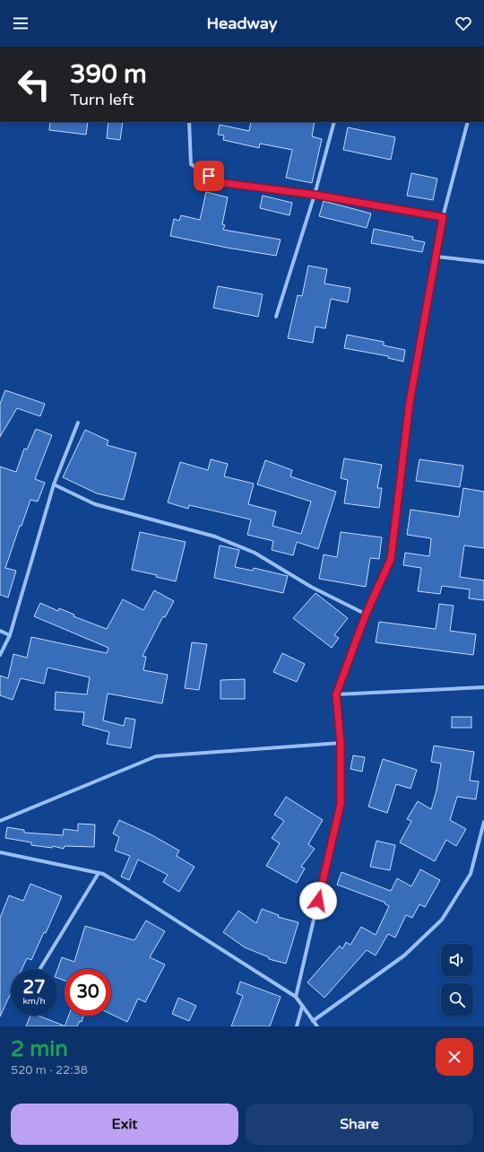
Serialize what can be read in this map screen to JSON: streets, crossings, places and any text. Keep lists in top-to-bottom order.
{
  "page": {
    "header": "Headway",
    "turn": ["390 m", "Turn left"],
    "speed": "27 km/h",
    "limit": "30",
    "heading": ["2 min", "520 m · 22:38"],
    "buttons": ["Exit", "Share"]
  }
}
